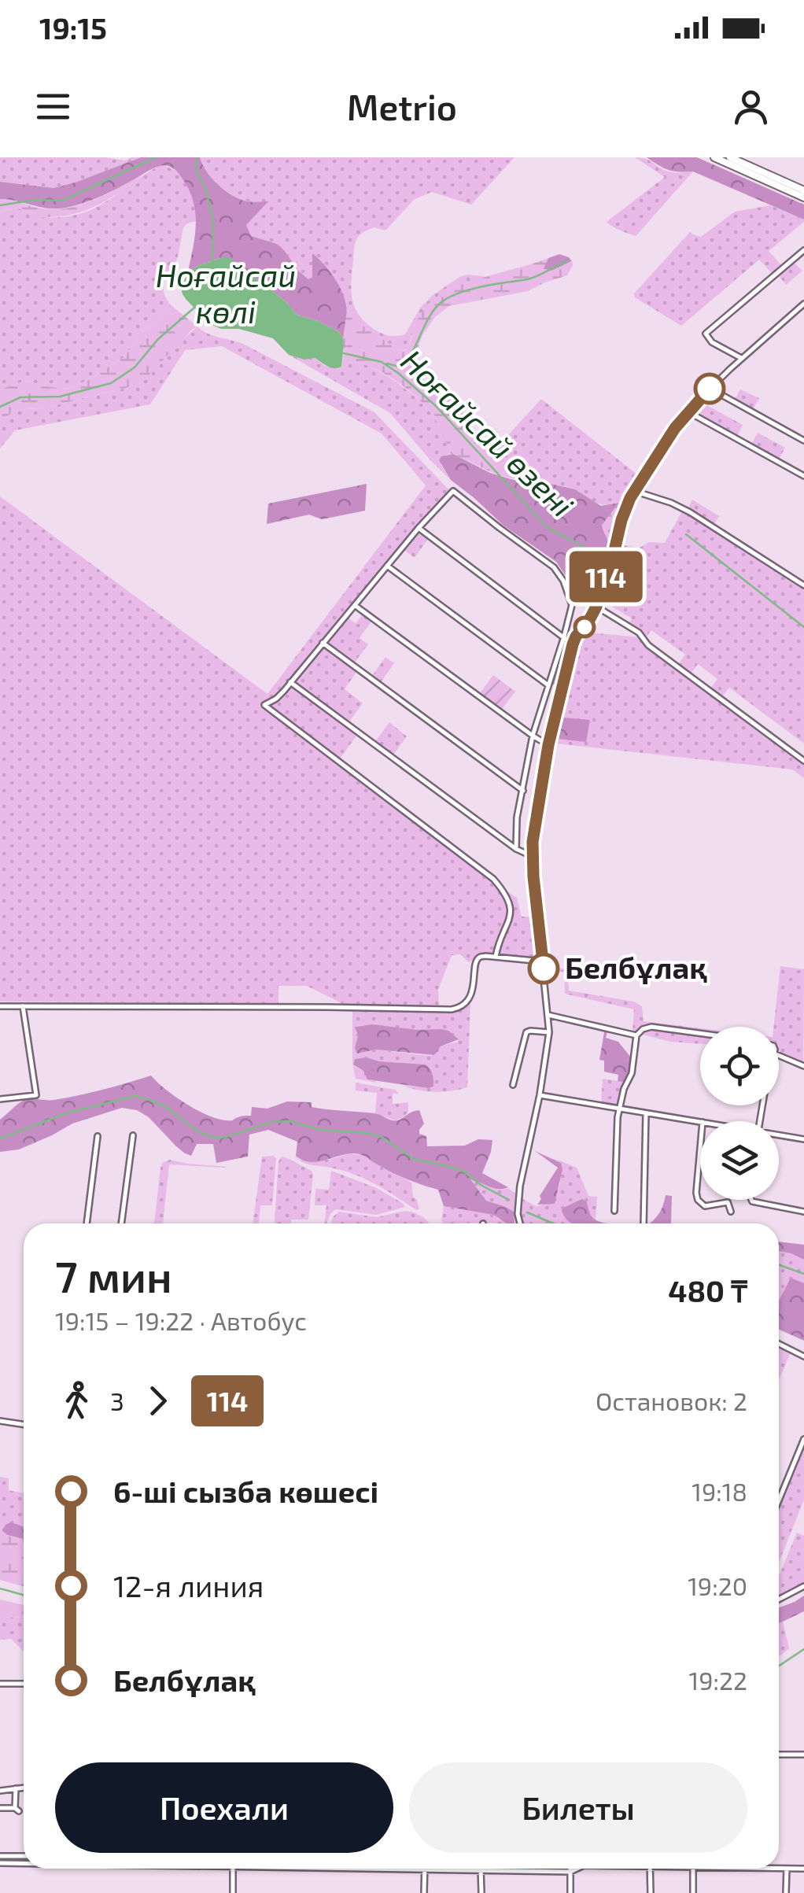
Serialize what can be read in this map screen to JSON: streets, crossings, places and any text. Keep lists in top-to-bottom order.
{
  "water": ["Ноғайсай көлі", "Ноғайсай өзені"],
  "places": ["Белбұлақ"],
  "lines": ["bus line 114"],
  "page": {
    "status": "19:15",
    "header": "Metrio",
    "on_map": "114",
    "heading": ["7 мин", "19:15 – 19:22 · Автобус", "480 ₸"],
    "legs": ["3", "114", "Остановок: 2"],
    "list": [
      {
        "name": "6-ші сызба көшесі",
        "value": "19:18"
      },
      {
        "name": "12-я линия",
        "value": "19:20"
      },
      {
        "name": "Белбұлақ",
        "value": "19:22"
      }
    ],
    "buttons": ["Поехали", "Билеты"]
  }
}
